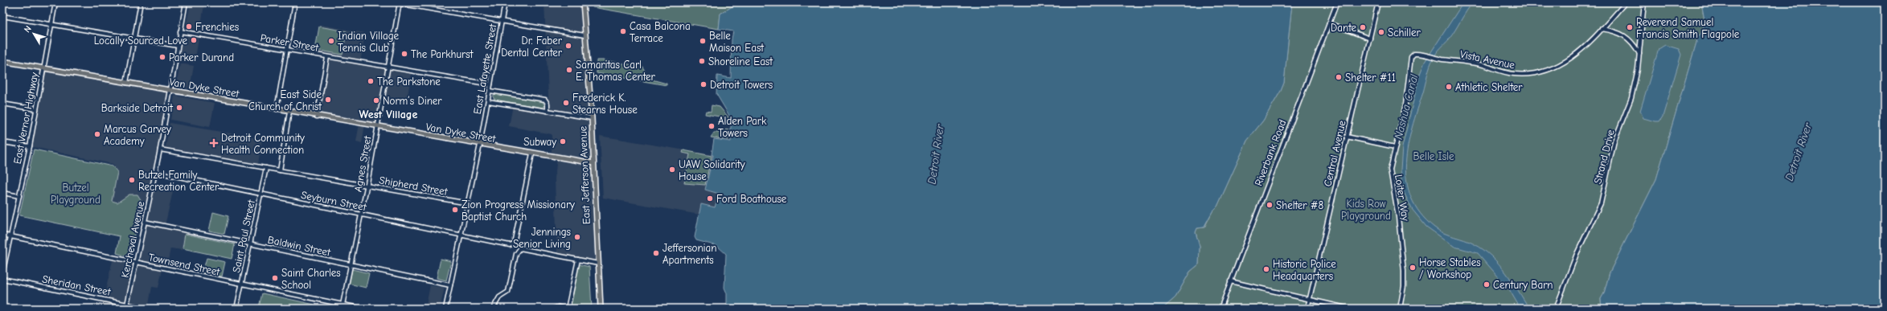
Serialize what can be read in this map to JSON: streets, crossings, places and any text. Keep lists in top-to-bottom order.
{
  "streets": {
    "main road": ["Van Dyke Street", "East Jefferson Avenue"],
    "street": [
      "Parker Street",
      "Vista Avenue",
      "East Lafayette Street",
      "East Vernor Highway",
      "Riverbank Road",
      "Central Avenue",
      "Strand Drive",
      "Agnes Street",
      "Shipherd Street",
      "Loiter Way",
      "Seyburn Street",
      "Saint Paul Street",
      "Kercheval Avenue",
      "Baldwin Street",
      "Townsend Street",
      "Sheridan Street"
    ]
  },
  "crossings": [
    ["Parker Street", "East Lafayette Street"],
    ["Parker Street", "Agnes Street"],
    ["Parker Street", "Kercheval Avenue"],
    ["Vista Avenue", "Loiter Way"],
    ["East Lafayette Street", "Van Dyke Street"],
    ["East Lafayette Street", "Shipherd Street"],
    ["East Lafayette Street", "Seyburn Street"],
    ["East Lafayette Street", "Baldwin Street"],
    ["Van Dyke Street", "East Vernor Highway"],
    ["Van Dyke Street", "Agnes Street"],
    ["Van Dyke Street", "East Jefferson Avenue"],
    ["Van Dyke Street", "Seyburn Street"],
    ["Van Dyke Street", "Kercheval Avenue"],
    ["East Vernor Highway", "Townsend Street"],
    ["Agnes Street", "Shipherd Street"],
    ["Agnes Street", "Seyburn Street"],
    ["Agnes Street", "Baldwin Street"],
    ["Agnes Street", "Townsend Street"],
    ["Shipherd Street", "Saint Paul Street"],
    ["Seyburn Street", "Saint Paul Street"],
    ["Seyburn Street", "Kercheval Avenue"],
    ["Saint Paul Street", "Baldwin Street"],
    ["Saint Paul Street", "Townsend Street"],
    ["Kercheval Avenue", "Baldwin Street"],
    ["Kercheval Avenue", "Townsend Street"],
    ["Kercheval Avenue", "Sheridan Street"]
  ],
  "districts": ["West Village"],
  "water": ["Nashua Canal", "Detroit River"],
  "parks": ["Belle Isle", "Butzel Playground", "Kids Row Playground"],
  "places": {
    "other": [
      "Frenchies",
      "Dante",
      "Reverend Samuel Francis Smith Flagpole",
      "Casa Balcona Terrace",
      "Schiller",
      "Locally Sourced Love",
      "Indian Village Tennis Club",
      "Belle Maison East",
      "Dr. Faber Dental Center",
      "The Parkhurst",
      "Parker Durand",
      "Shoreline East",
      "Samaritas Carl E. Thomas Center",
      "Shelter #11",
      "The Parkstone",
      "Detroit Towers",
      "Athletic Shelter",
      "East Side Church of Christ",
      "Norm’s Diner",
      "Frederick K. Stearns House",
      "Barkside Detroit",
      "Alden Park Towers",
      "Marcus Garvey Academy",
      "Subway",
      "UAW Solidarity House",
      "Butzel Family Recreation Center",
      "Ford Boathouse",
      "Shelter #8",
      "Zion Progress Missionary Baptist Church",
      "Jennings Senior Living",
      "Jeffersonian Apartments",
      "Horse Stables / Workshop",
      "Historic Police Headquarters",
      "Saint Charles School",
      "Century Barn"
    ],
    "health": ["Detroit Community Health Connection"]
  },
  "north": "top left"
}
